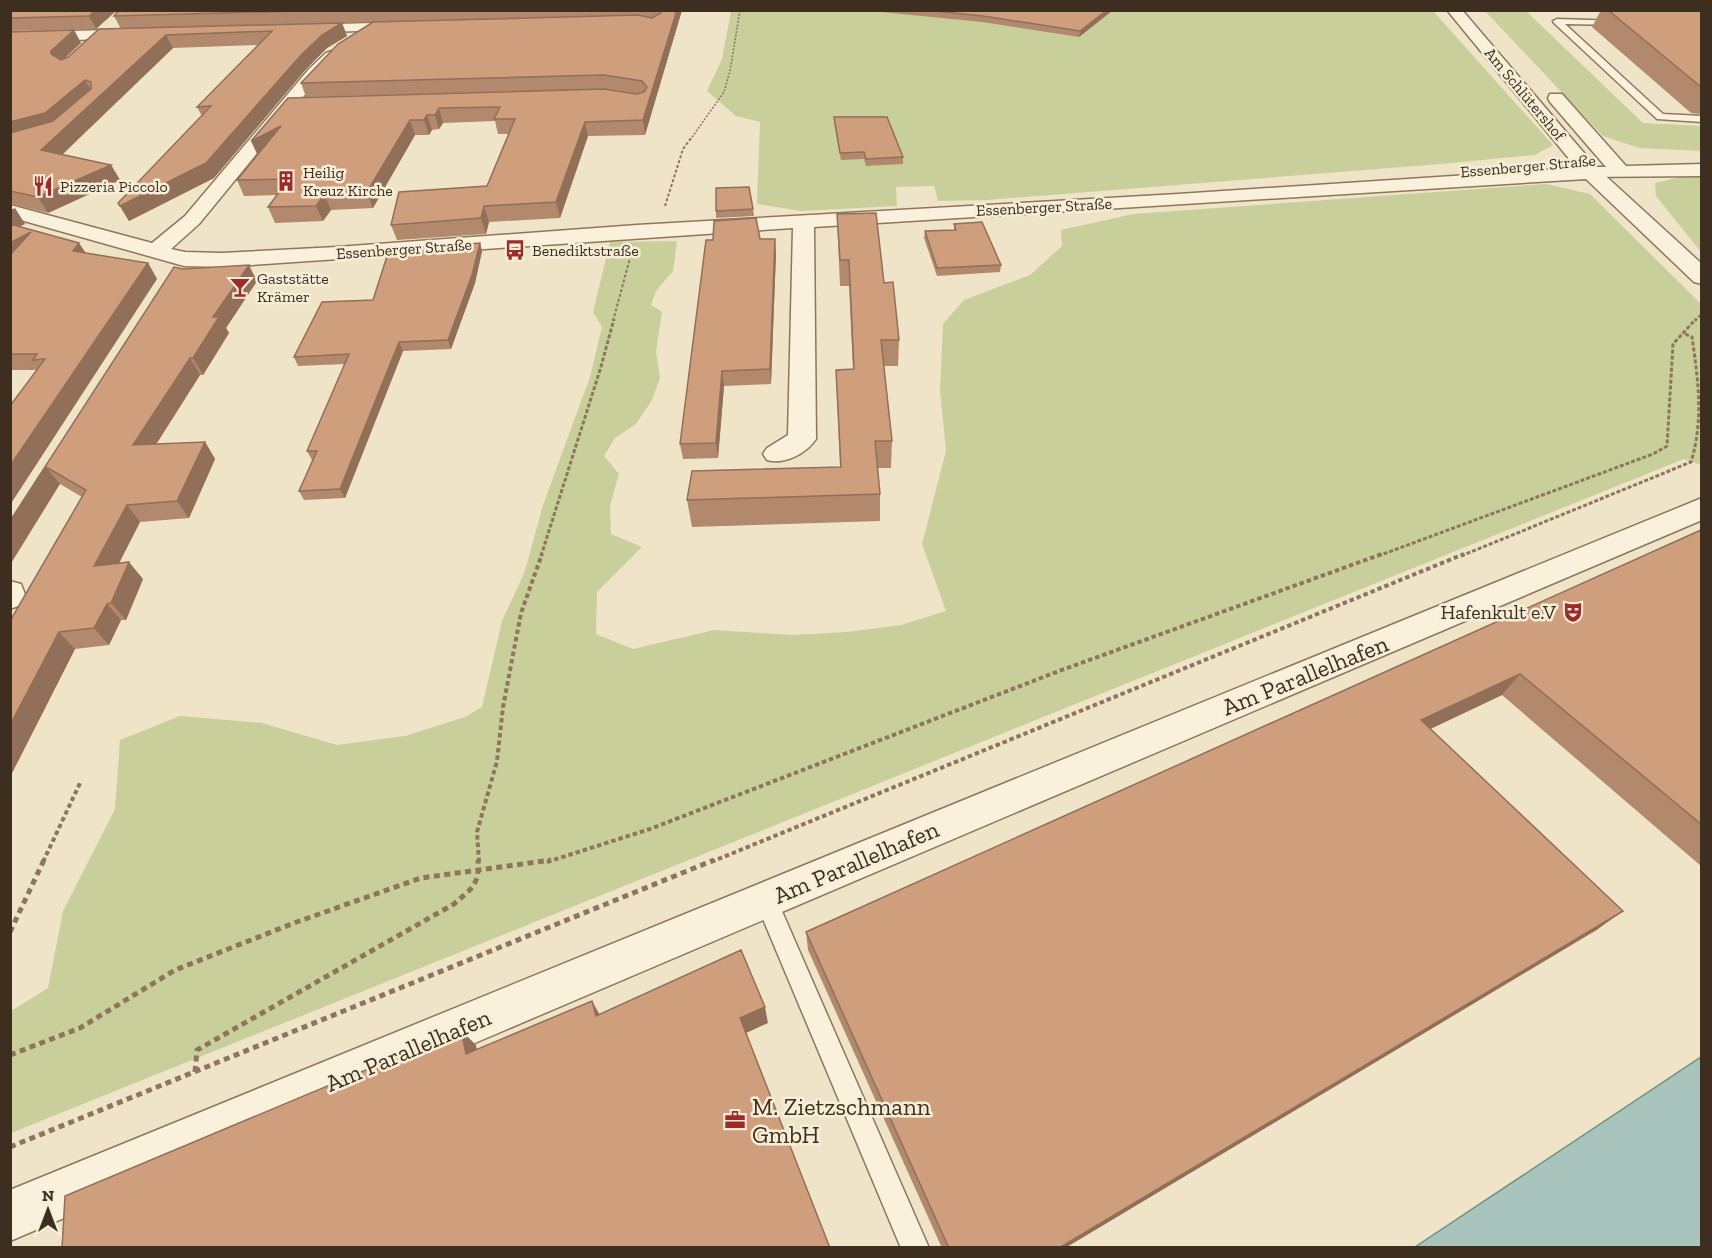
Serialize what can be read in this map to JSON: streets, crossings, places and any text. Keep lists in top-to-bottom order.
{
  "streets": {
    "street": ["Am Schlütershof", "Essenberger Straße", "Am Parallelhafen"]
  },
  "crossings": [
    ["Am Schlütershof", "Essenberger Straße"]
  ],
  "places": {
    "building": ["Heilig Kreuz Kirche"],
    "restaurant": ["Pizzeria Piccolo"],
    "bus stop": ["Benediktstraße"],
    "bar": ["Gaststätte Krämer"],
    "theatre": ["Hafenkult e.V"],
    "office": ["M. Zietzschmann GmbH"]
  },
  "north": "top"
}
